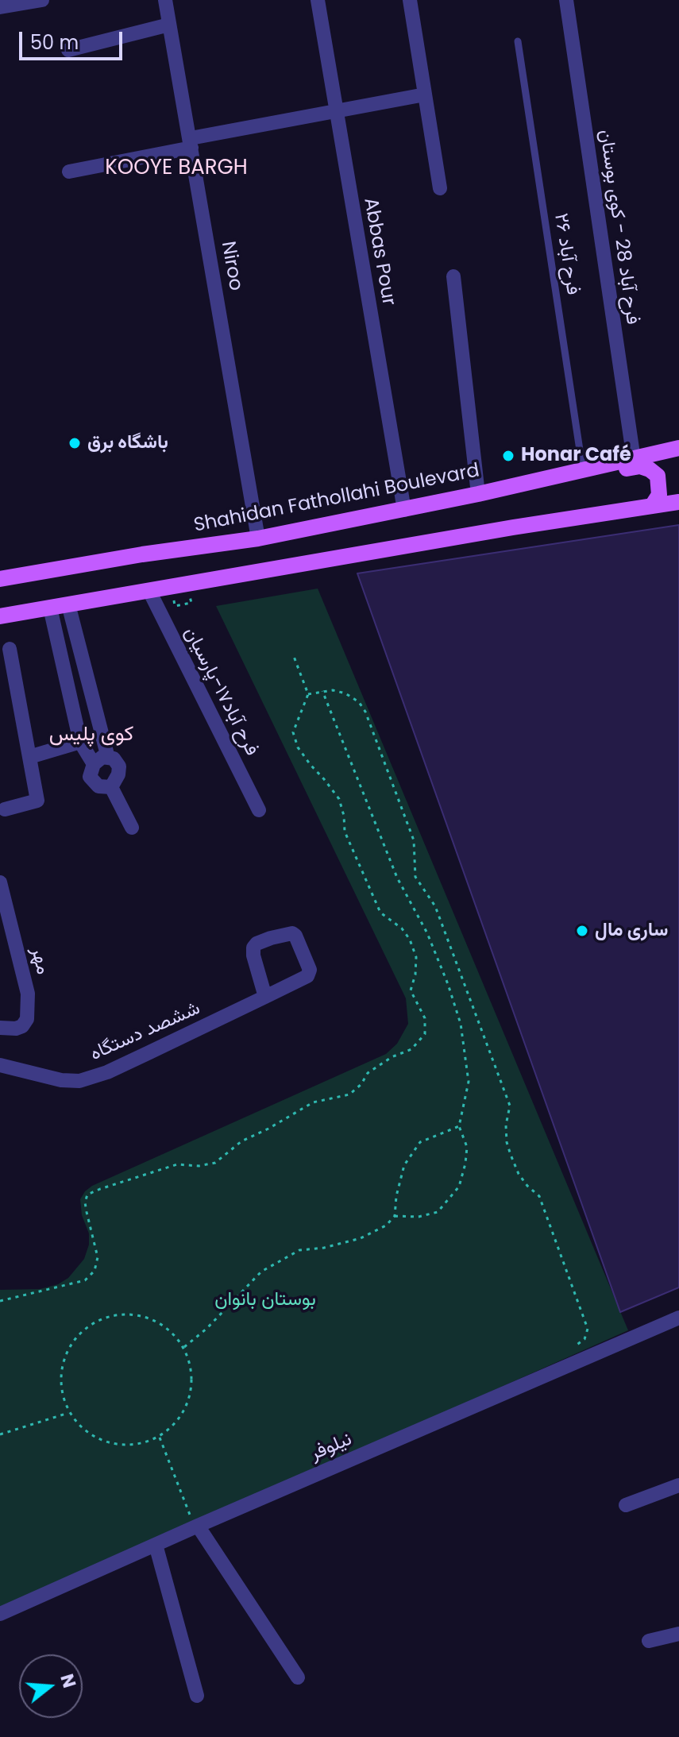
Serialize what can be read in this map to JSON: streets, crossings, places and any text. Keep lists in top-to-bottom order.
{
  "streets": {
    "main road": ["Shahidan Fathollahi Boulevard"],
    "street": [
      "فرح آباد 28 - کوی بوستان",
      "Abbas Pour",
      "Niroo",
      "فرح آباد۱۷-پارسیان",
      "مهر",
      "ششصد دستگاه",
      "نیلوفر"
    ],
    "lane": ["فرح آباد ۲۶"]
  },
  "crossings": [
    ["فرح آباد 28 - کوی بوستان", "Shahidan Fathollahi Boulevard"],
    ["Abbas Pour", "Shahidan Fathollahi Boulevard"],
    ["فرح آباد ۲۶", "Shahidan Fathollahi Boulevard"],
    ["Niroo", "Shahidan Fathollahi Boulevard"]
  ],
  "districts": ["KOOYE BARGH", "کوی پلیس"],
  "parks": ["بوستان بانوان"],
  "places": ["باشگاه برق", "Honar Café", "ساری مال"],
  "scale_bar": "50 m",
  "north": "right"
}
